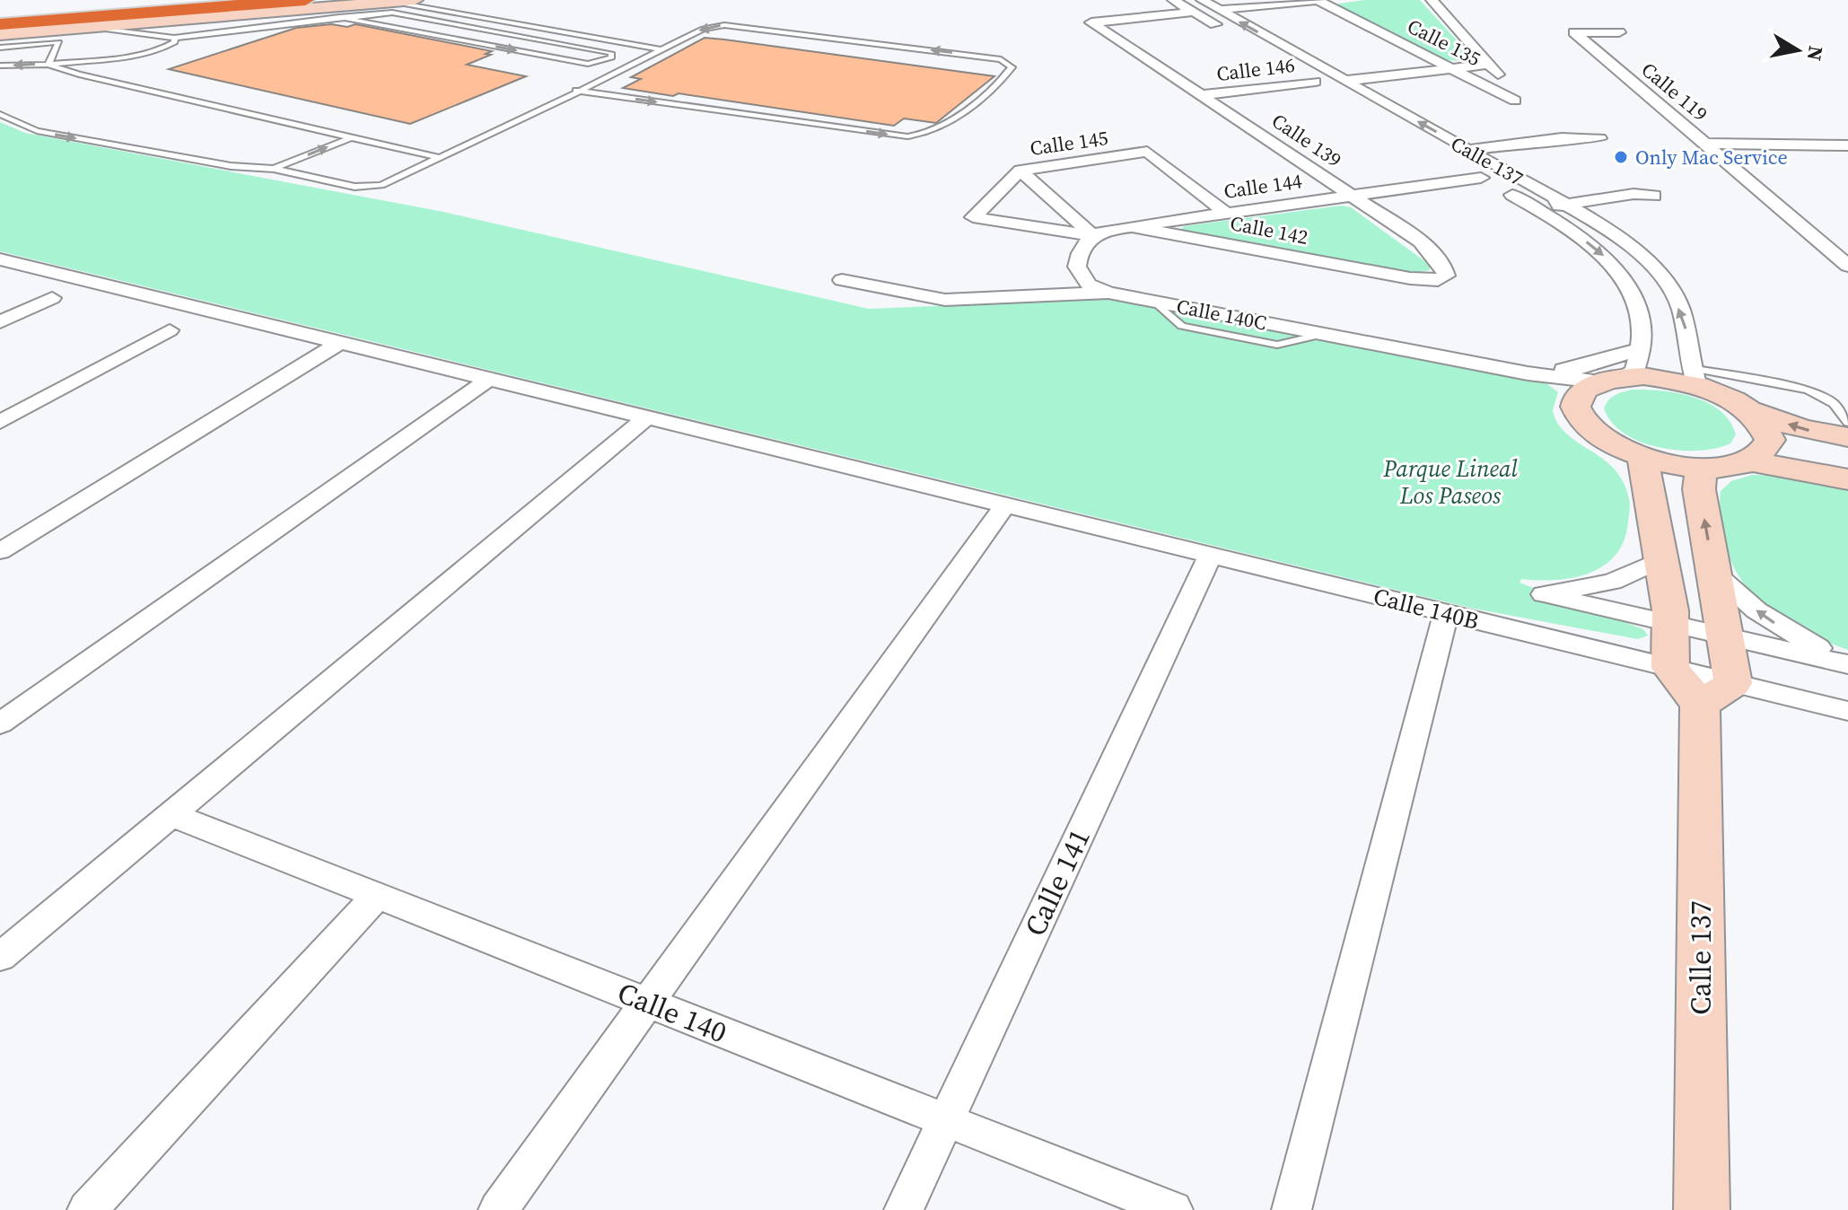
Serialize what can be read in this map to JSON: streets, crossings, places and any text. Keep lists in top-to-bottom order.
{
  "streets": {
    "street": [
      "Calle 135",
      "Calle 146",
      "Calle 119",
      "Calle 139",
      "Calle 145",
      "Calle 137",
      "Calle 144",
      "Calle 142",
      "Calle 140C",
      "Calle 140B",
      "Calle 141",
      "Calle 140"
    ]
  },
  "crossings": [
    ["Calle 146", "Calle 139"],
    ["Calle 139", "Calle 144"],
    ["Calle 139", "Calle 142"],
    ["Calle 145", "Calle 144"],
    ["Calle 137", "Calle 144"],
    ["Calle 144", "Calle 142"],
    ["Calle 140B", "Calle 141"],
    ["Calle 141", "Calle 140"]
  ],
  "parks": ["Parque Lineal Los Paseos"],
  "places": ["Only Mac Service"],
  "north": "right"
}
